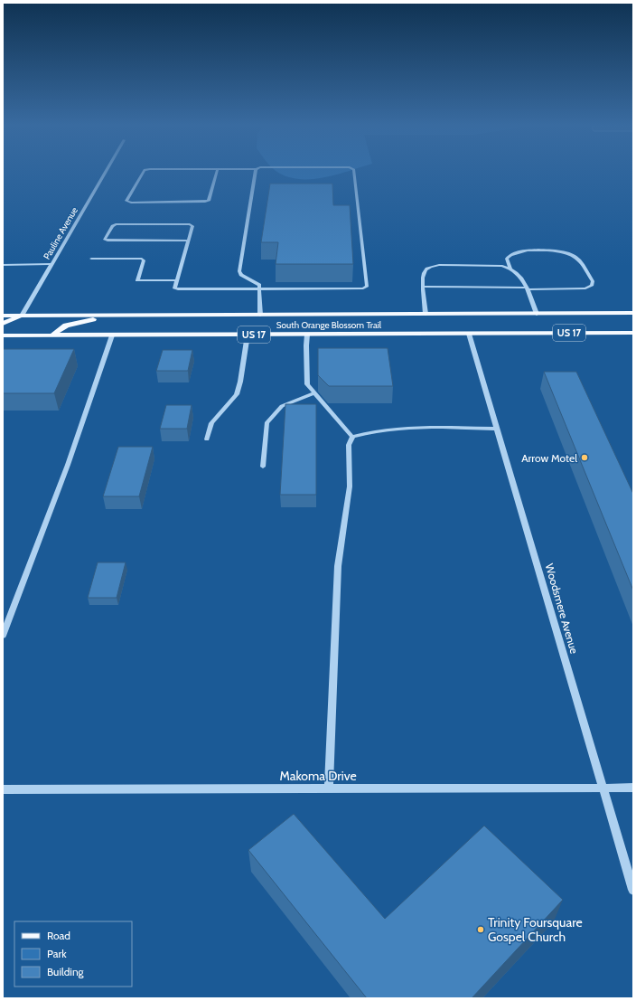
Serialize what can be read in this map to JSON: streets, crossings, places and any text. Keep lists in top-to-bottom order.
{
  "streets": {
    "main road": ["South Orange Blossom Trail", "US 17"],
    "street": ["Pauline Avenue", "Woodsmere Avenue", "Makoma Drive"]
  },
  "crossings": [
    ["Pauline Avenue", "South Orange Blossom Trail"],
    ["South Orange Blossom Trail", "Woodsmere Avenue"],
    ["Woodsmere Avenue", "Makoma Drive"]
  ],
  "places": ["Arrow Motel", "Trinity Foursquare Gospel Church"],
  "legend": ["Road", "Park", "Building"]
}
